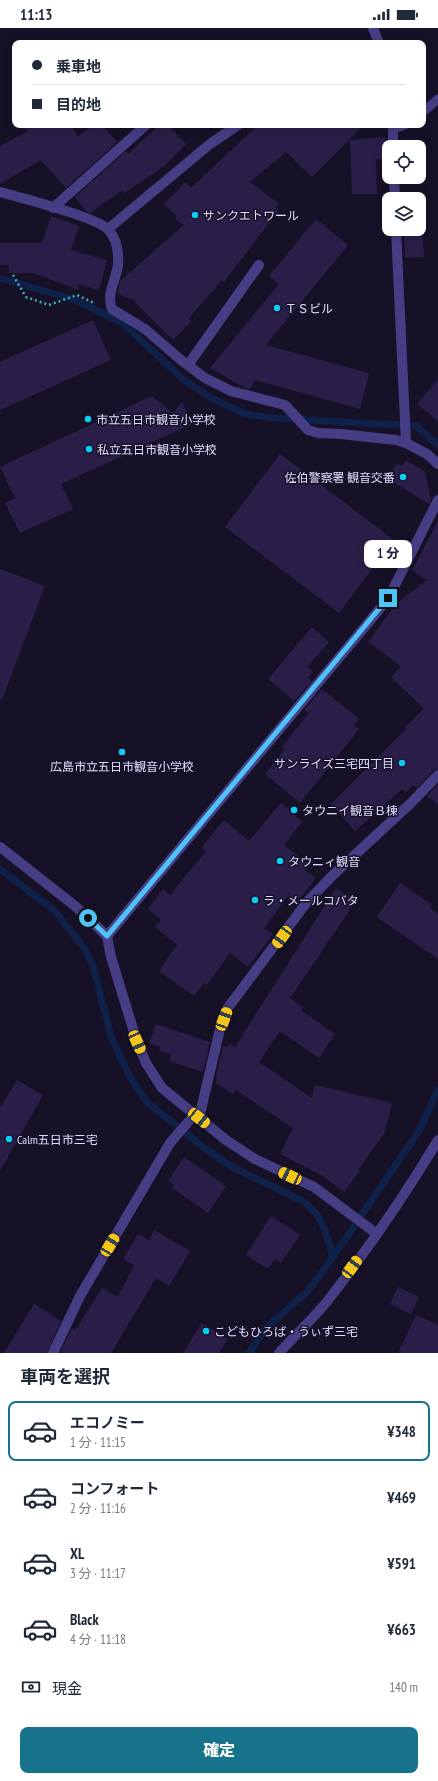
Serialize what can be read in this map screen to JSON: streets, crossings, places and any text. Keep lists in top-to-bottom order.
{
  "places": [
    "サンクエトワール",
    "ＴＳビル",
    "市立五日市観音小学校",
    "私立五日市観音小学校",
    "佐伯警察署 観音交番",
    "広島市立五日市観音小学校",
    "サンライズ三宅四丁目",
    "タウニイ観音Ｂ棟",
    "タウニィ観音",
    "ラ・メールコバタ",
    "Calm五日市三宅",
    "こどもひろば・うぃず三宅"
  ],
  "page": {
    "status": "11:13",
    "banner": ["乗車地", "目的地"],
    "bubble": "1 分",
    "heading": "車両を選択",
    "list": [
      {
        "name": "エコノミー",
        "note": "1 分 · 11:15",
        "value": "¥348"
      },
      {
        "name": "コンフォート",
        "note": "2 分 · 11:16",
        "value": "¥469"
      },
      {
        "name": "XL",
        "note": "3 分 · 11:17",
        "value": "¥591"
      },
      {
        "name": "Black",
        "note": "4 分 · 11:18",
        "value": "¥663"
      }
    ],
    "pay": ["現金", "140 m"],
    "buttons": "確定"
  }
}
